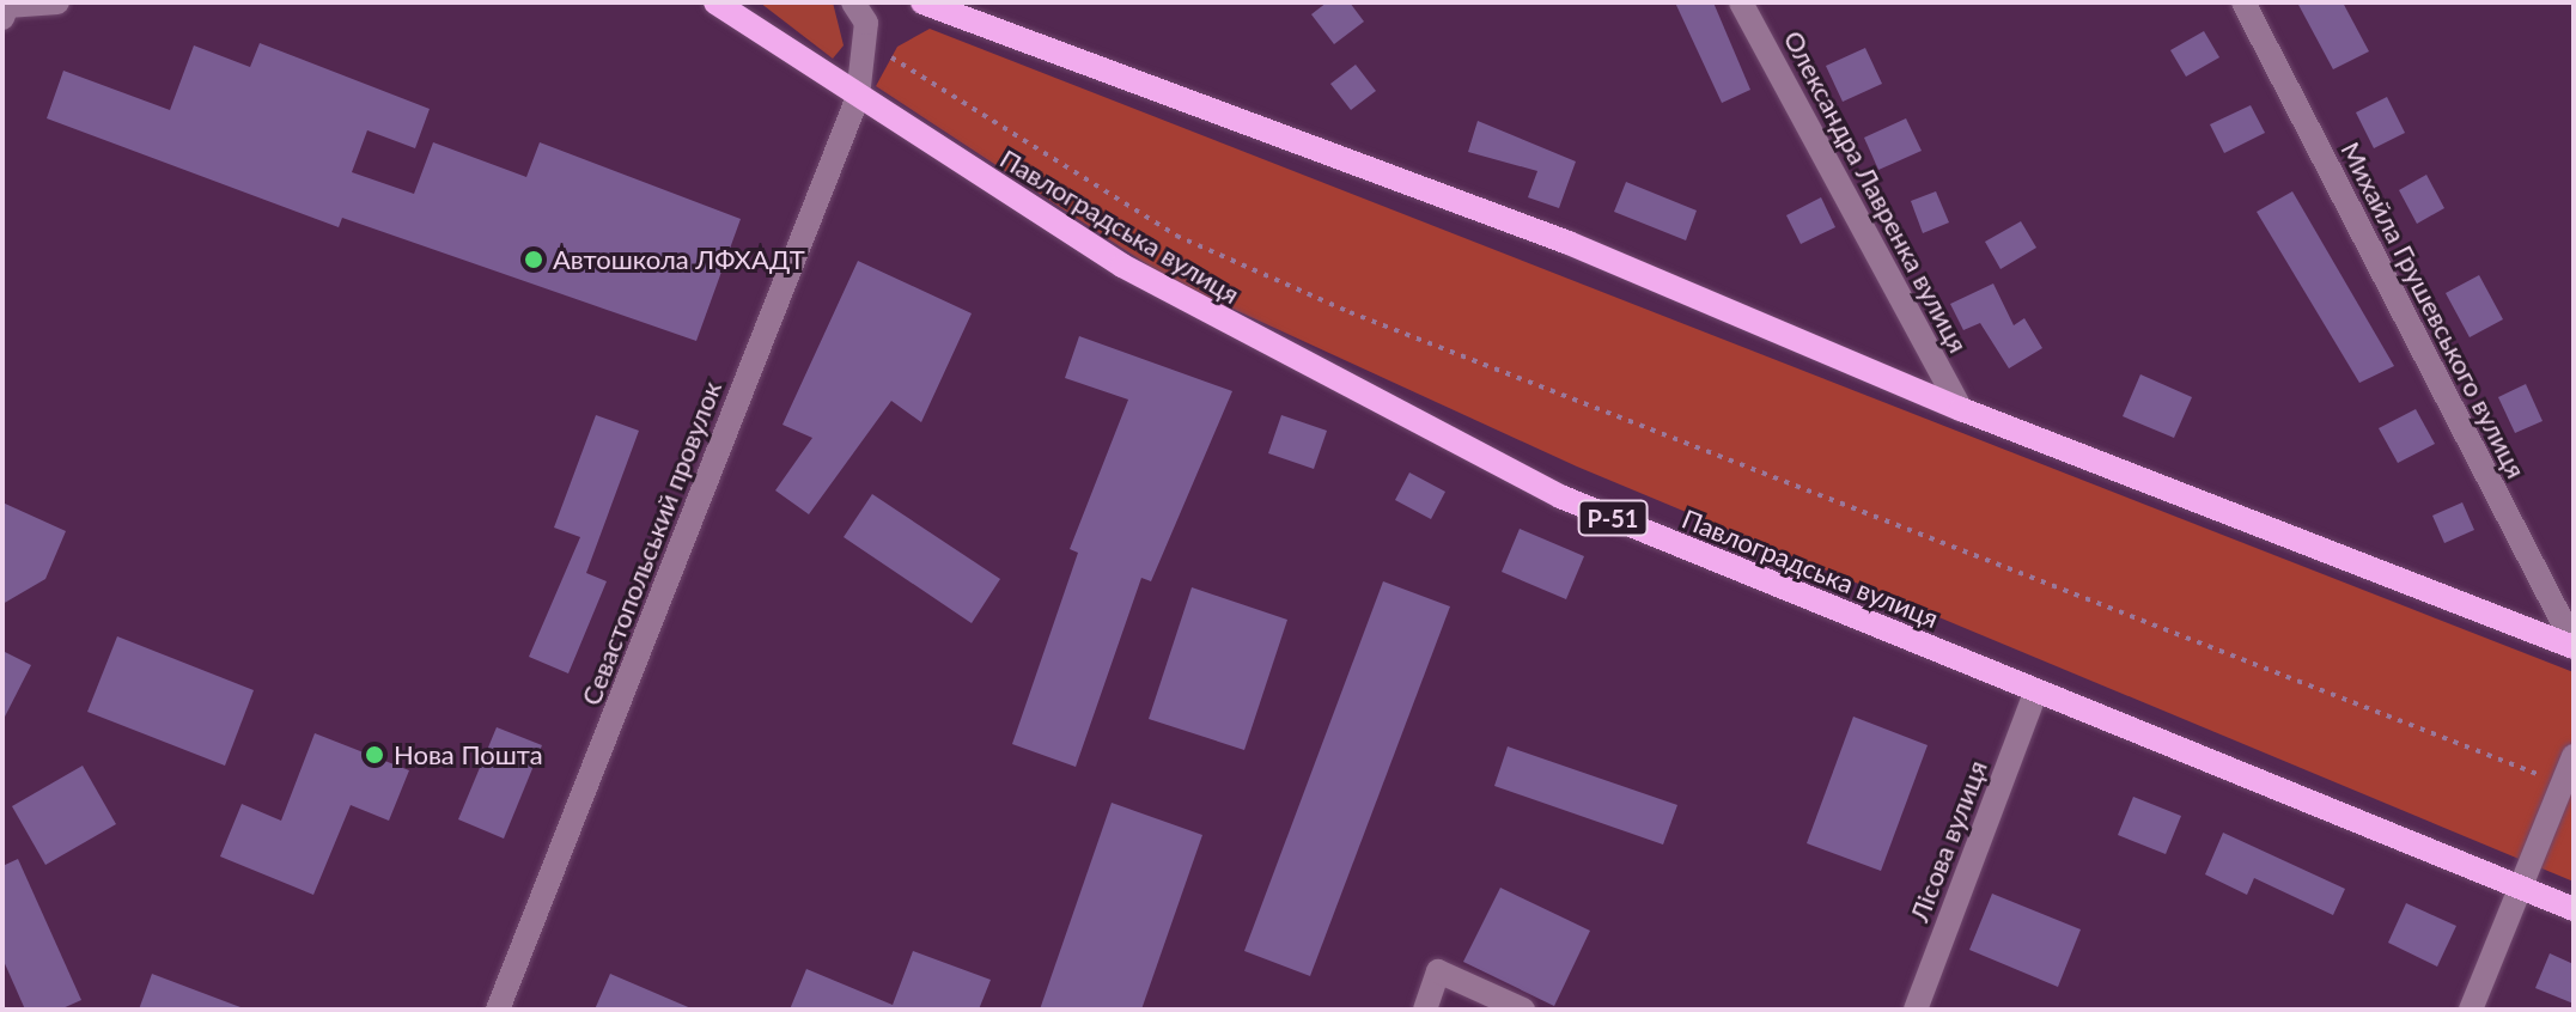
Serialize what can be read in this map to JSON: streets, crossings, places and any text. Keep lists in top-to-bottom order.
{
  "streets": {
    "main road": ["Павлоградська вулиця", "Р-51"],
    "street": [
      "Олександра Лавренка вулиця",
      "Михайла Грушевського вулиця",
      "Севастопольський провулок",
      "Лісова вулиця"
    ]
  },
  "crossings": [
    ["Павлоградська вулиця", "Севастопольський провулок"],
    ["Павлоградська вулиця", "Лісова вулиця"]
  ],
  "places": ["Автошкола ЛФХАДТ", "Нова Пошта"]
}
